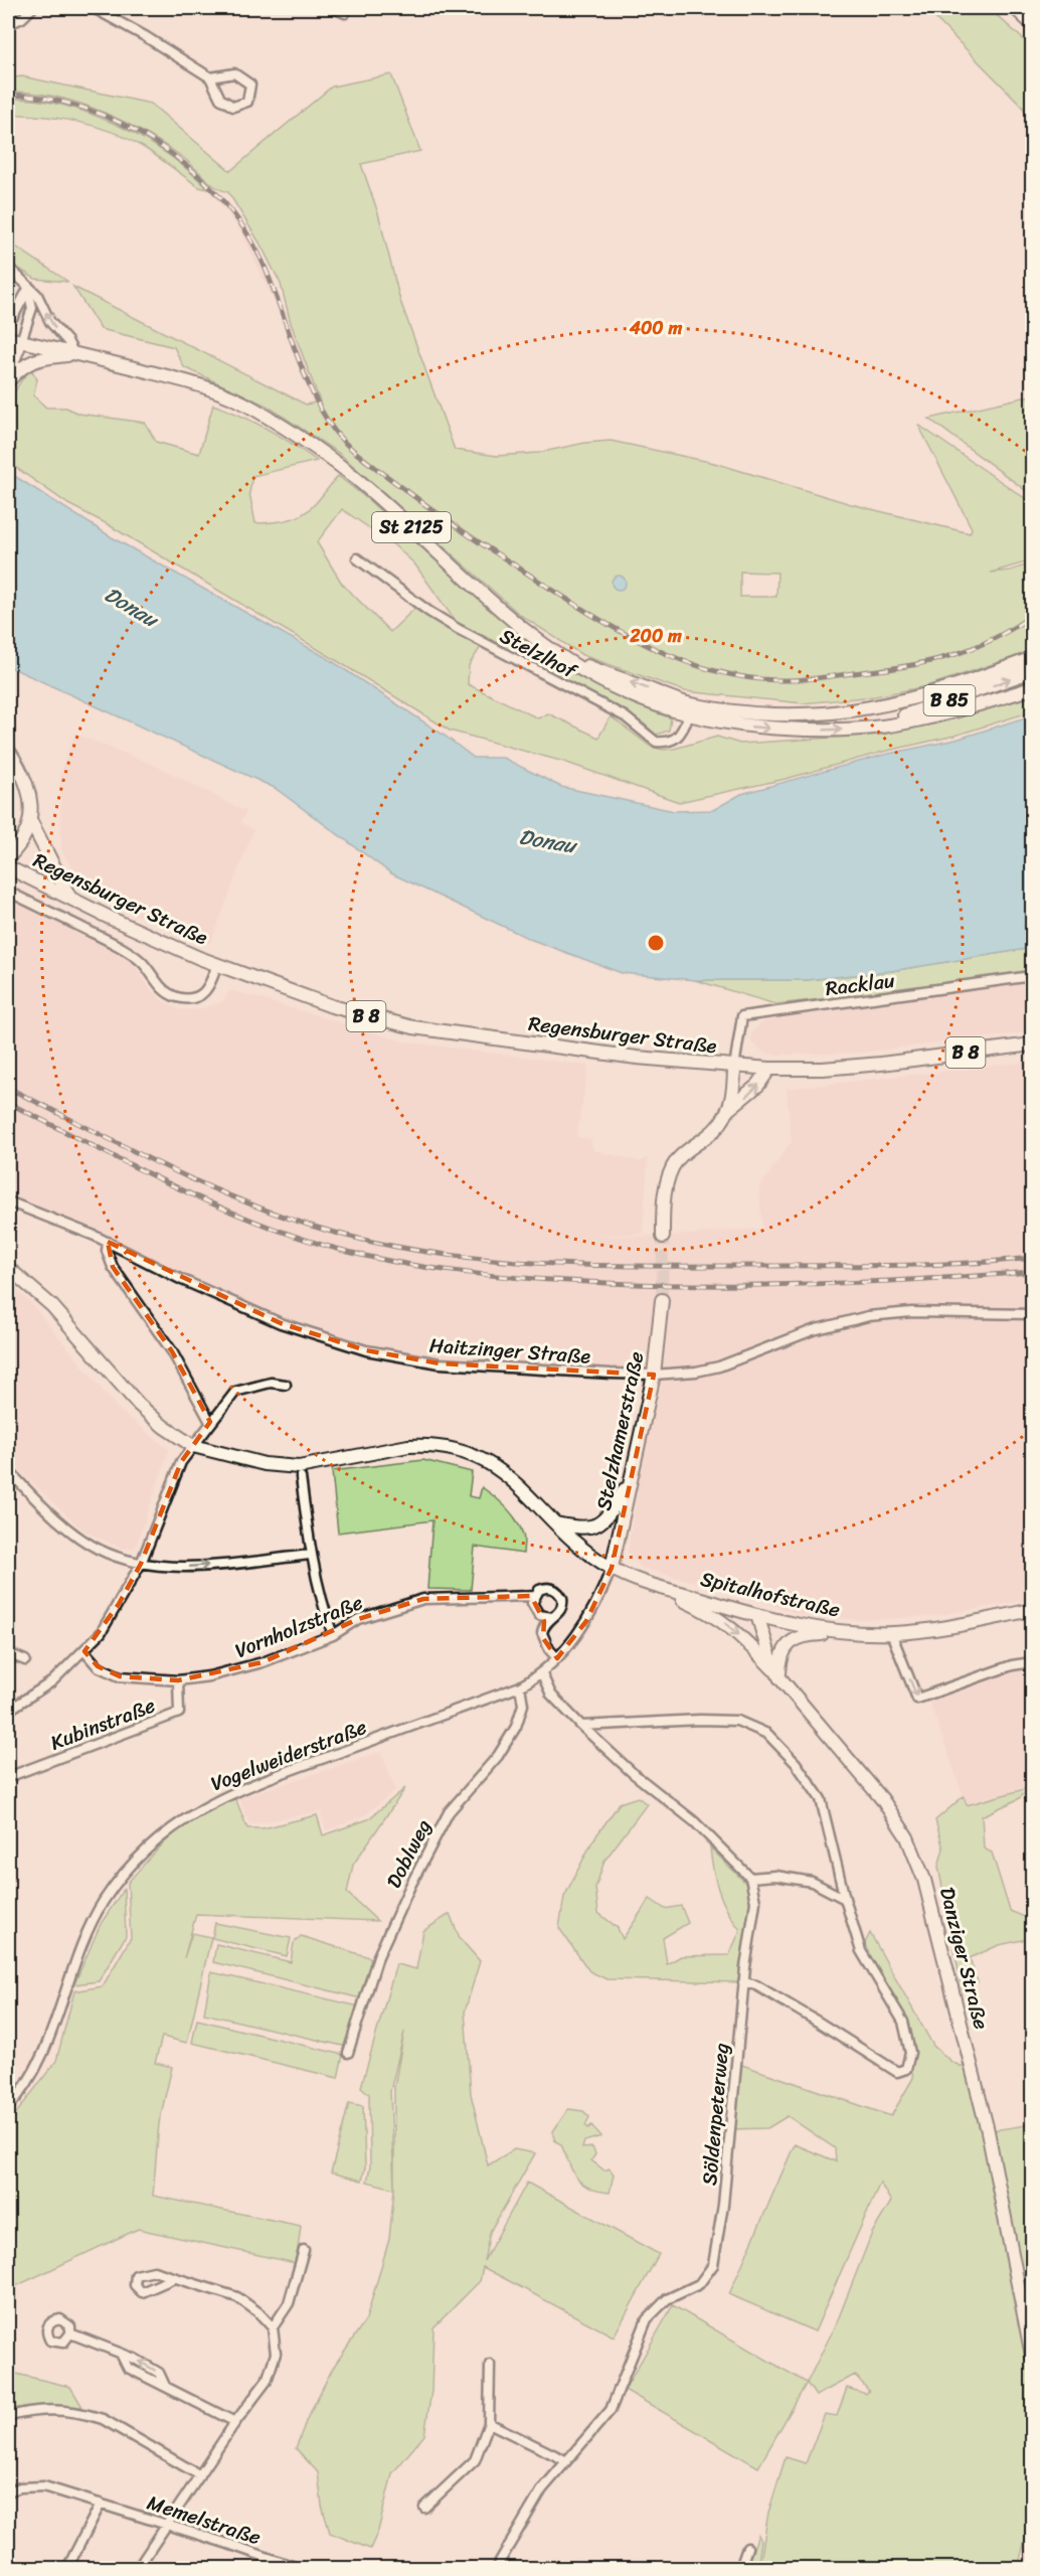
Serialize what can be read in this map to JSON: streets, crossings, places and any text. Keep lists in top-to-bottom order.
{
  "streets": {
    "main road": [
      "St 2125",
      "B 85",
      "Regensburger Straße",
      "B 8",
      "Stelzhamerstraße",
      "Spitalhofstraße",
      "Danziger Straße"
    ],
    "street": [
      "Stelzlhof",
      "Racklau",
      "Haitzinger Straße",
      "Vornholzstraße",
      "Kubinstraße",
      "Vogelweiderstraße",
      "Doblweg",
      "Söldenpeterweg",
      "Memelstraße"
    ]
  },
  "crossings": [
    ["St 2125", "Stelzlhof"],
    ["St 2125", "B 85"],
    ["Regensburger Straße", "Racklau"],
    ["Haitzinger Straße", "Stelzhamerstraße"],
    ["Stelzhamerstraße", "Spitalhofstraße"],
    ["Stelzhamerstraße", "Vogelweiderstraße"],
    ["Spitalhofstraße", "Vogelweiderstraße"],
    ["Spitalhofstraße", "Danziger Straße"],
    ["Vornholzstraße", "Kubinstraße"],
    ["Vornholzstraße", "Vogelweiderstraße"],
    ["Vogelweiderstraße", "Doblweg"]
  ],
  "water": ["Donau"],
  "rings": ["400 m", "200 m"]
}
